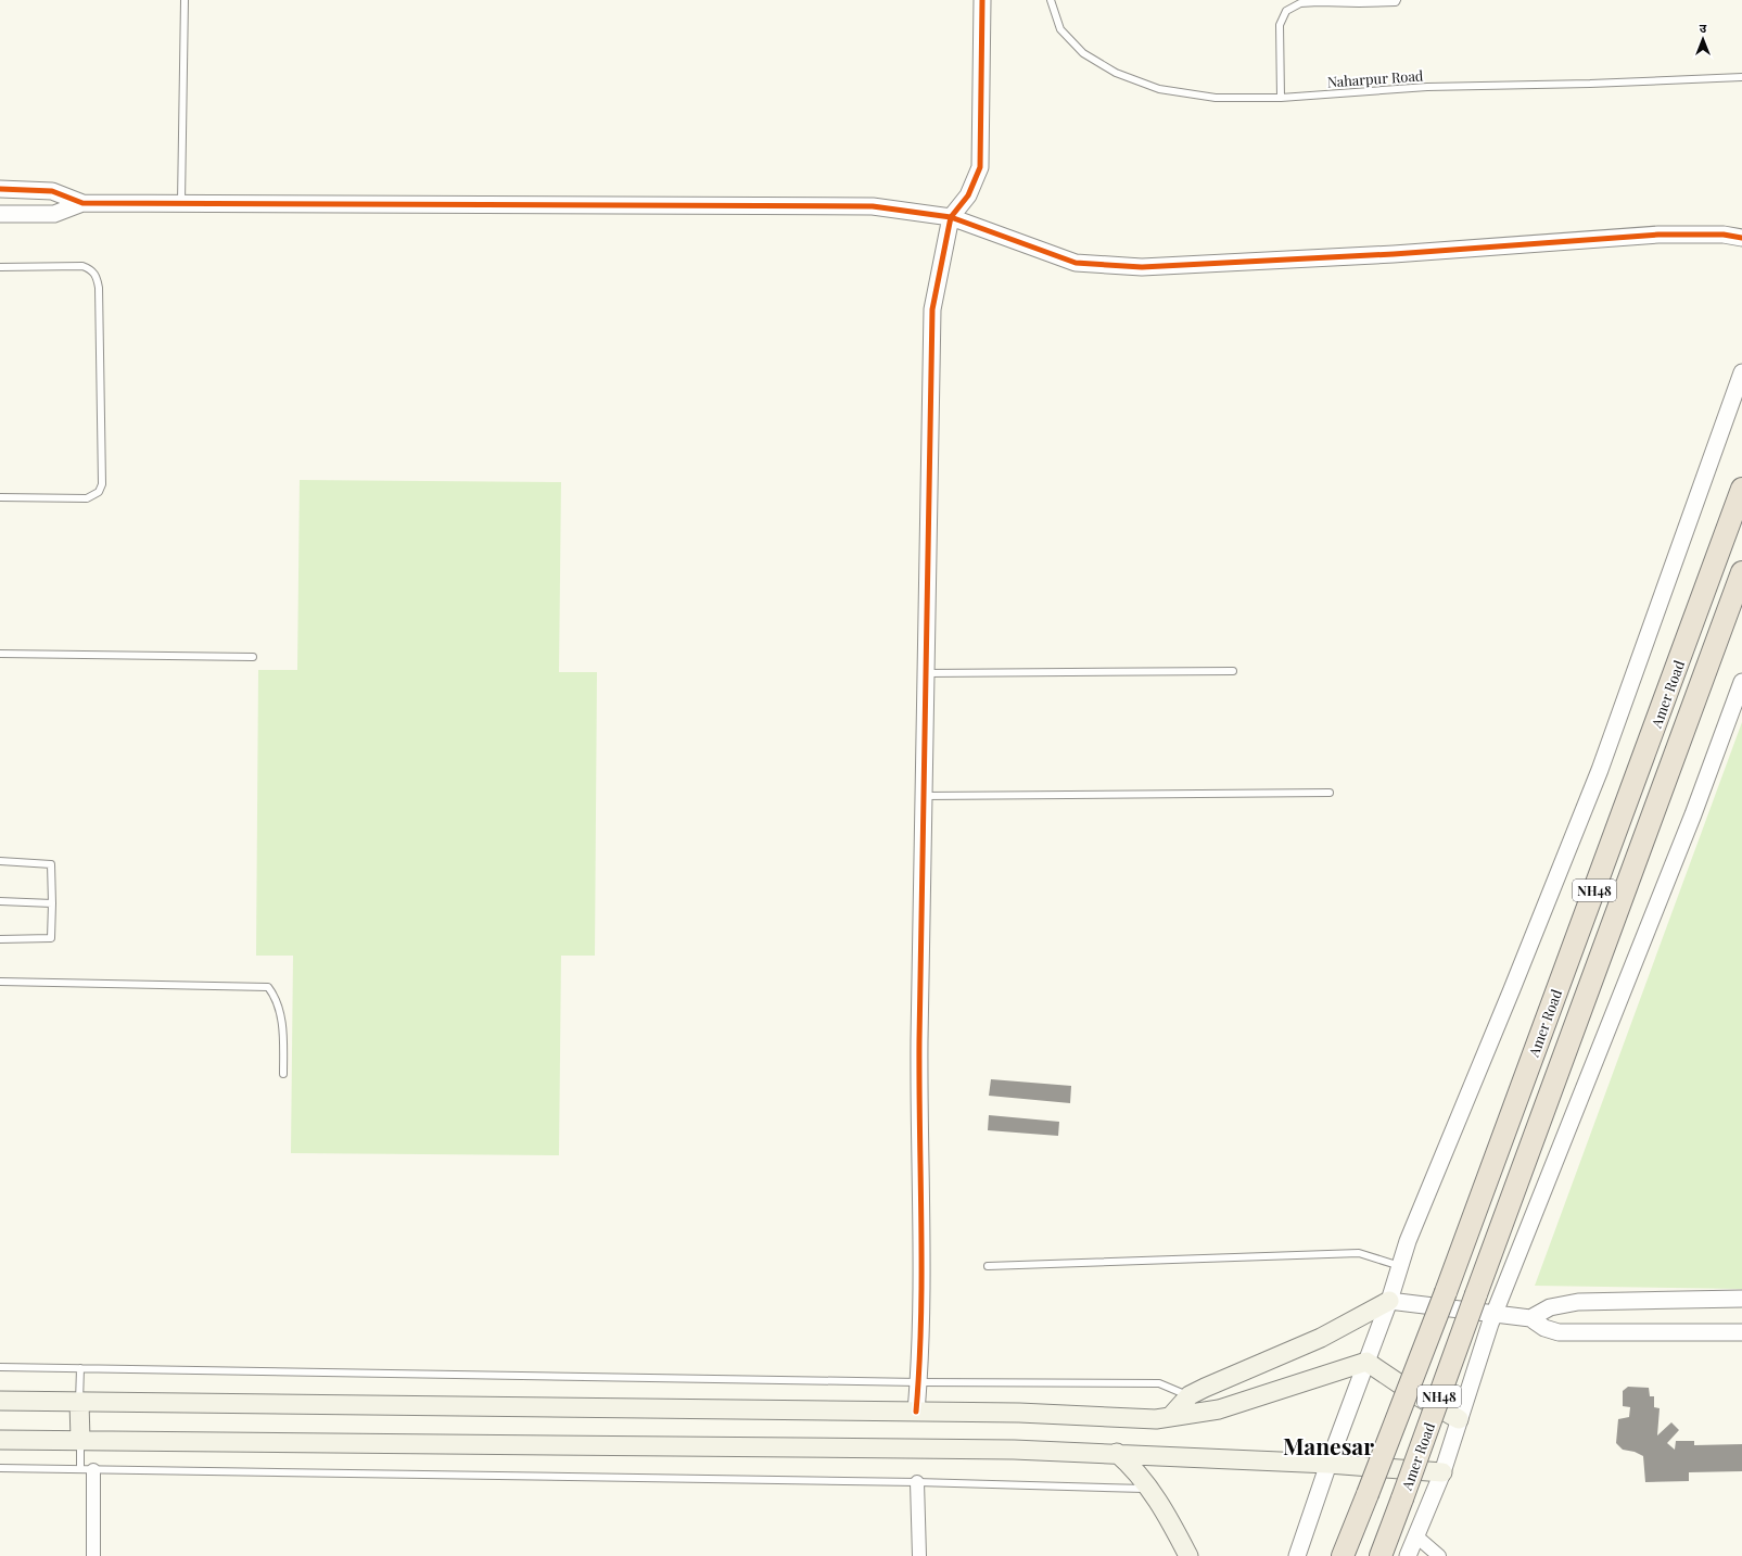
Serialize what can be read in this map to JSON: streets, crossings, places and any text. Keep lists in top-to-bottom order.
{
  "streets": {
    "highway": ["Amer Road", "NH48"],
    "lane": ["Naharpur Road"]
  },
  "districts": ["Manesar"],
  "north": "top"
}
